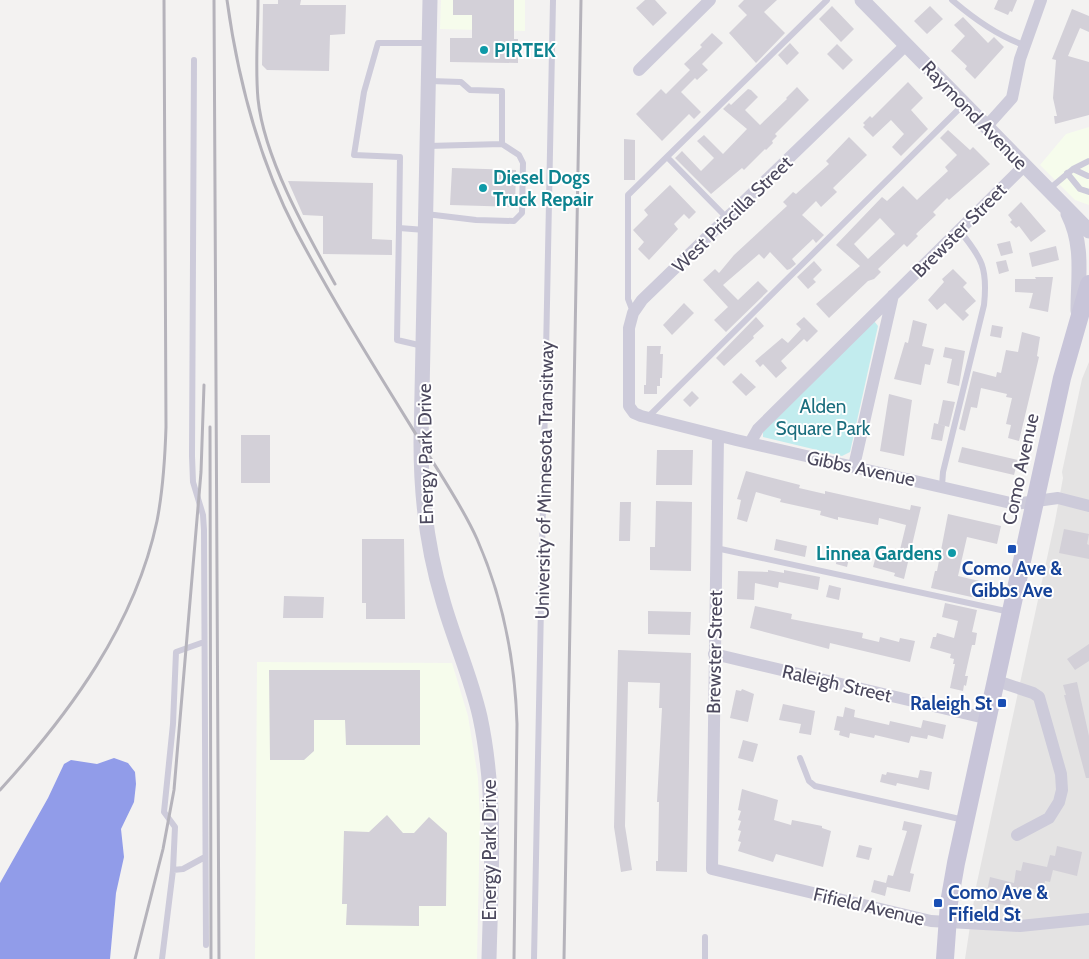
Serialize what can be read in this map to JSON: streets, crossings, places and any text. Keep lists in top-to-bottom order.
{
  "streets": {
    "main road": ["Como Avenue"],
    "street": [
      "Raymond Avenue",
      "West Priscilla Street",
      "Brewster Street",
      "Energy Park Drive",
      "Gibbs Avenue",
      "Raleigh Street",
      "Fifield Avenue"
    ],
    "lane": ["University of Minnesota Transitway"]
  },
  "crossings": [
    ["Raymond Avenue", "West Priscilla Street"],
    ["Raymond Avenue", "Brewster Street"],
    ["West Priscilla Street", "Gibbs Avenue"],
    ["Brewster Street", "Gibbs Avenue"],
    ["Brewster Street", "Raleigh Street"],
    ["Brewster Street", "Fifield Avenue"],
    ["Gibbs Avenue", "Como Avenue"],
    ["Como Avenue", "Raleigh Street"],
    ["Como Avenue", "Fifield Avenue"]
  ],
  "parks": ["Alden Square Park"],
  "places": {
    "other": ["PIRTEK", "Diesel Dogs Truck Repair", "Linnea Gardens"],
    "transit": ["Como Ave & Gibbs Ave", "Raleigh St", "Como Ave & Fifield St"]
  }
}
